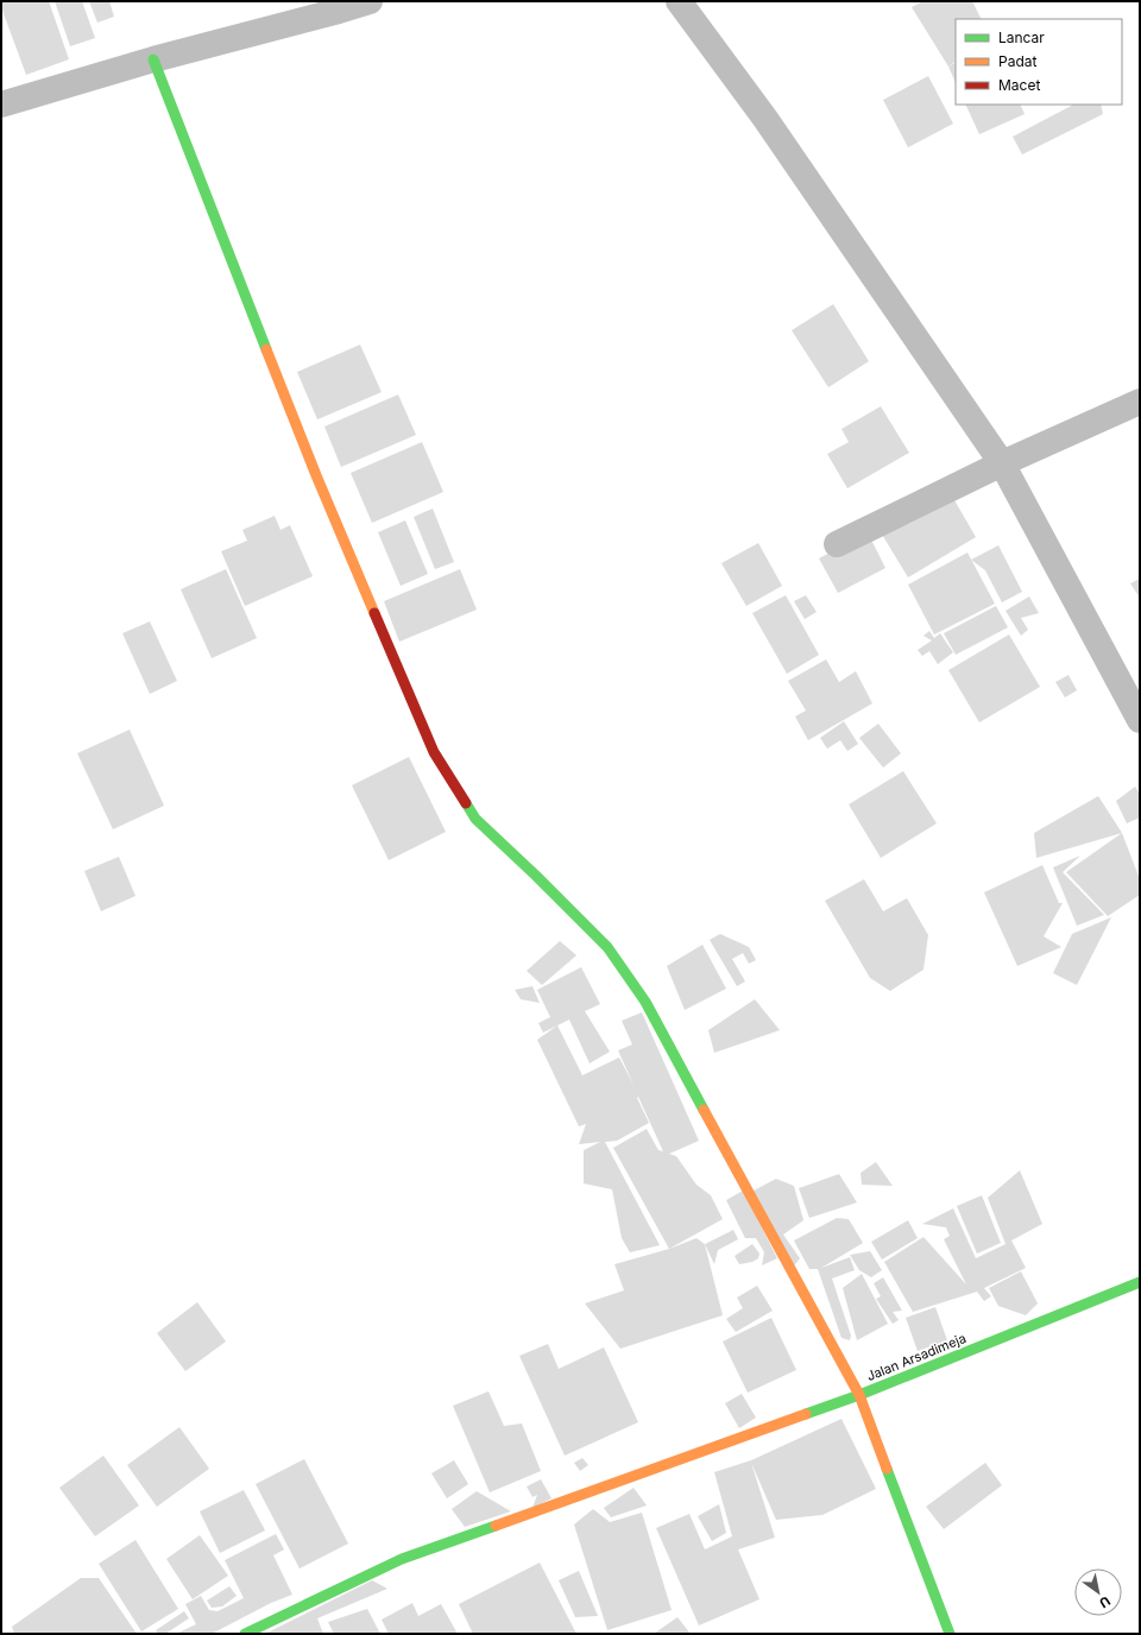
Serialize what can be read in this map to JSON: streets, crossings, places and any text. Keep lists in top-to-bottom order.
{
  "streets": {
    "street": ["Jalan Arsadimeja"]
  },
  "legend": ["Lancar", "Padat", "Macet"],
  "north": "bottom right"
}
